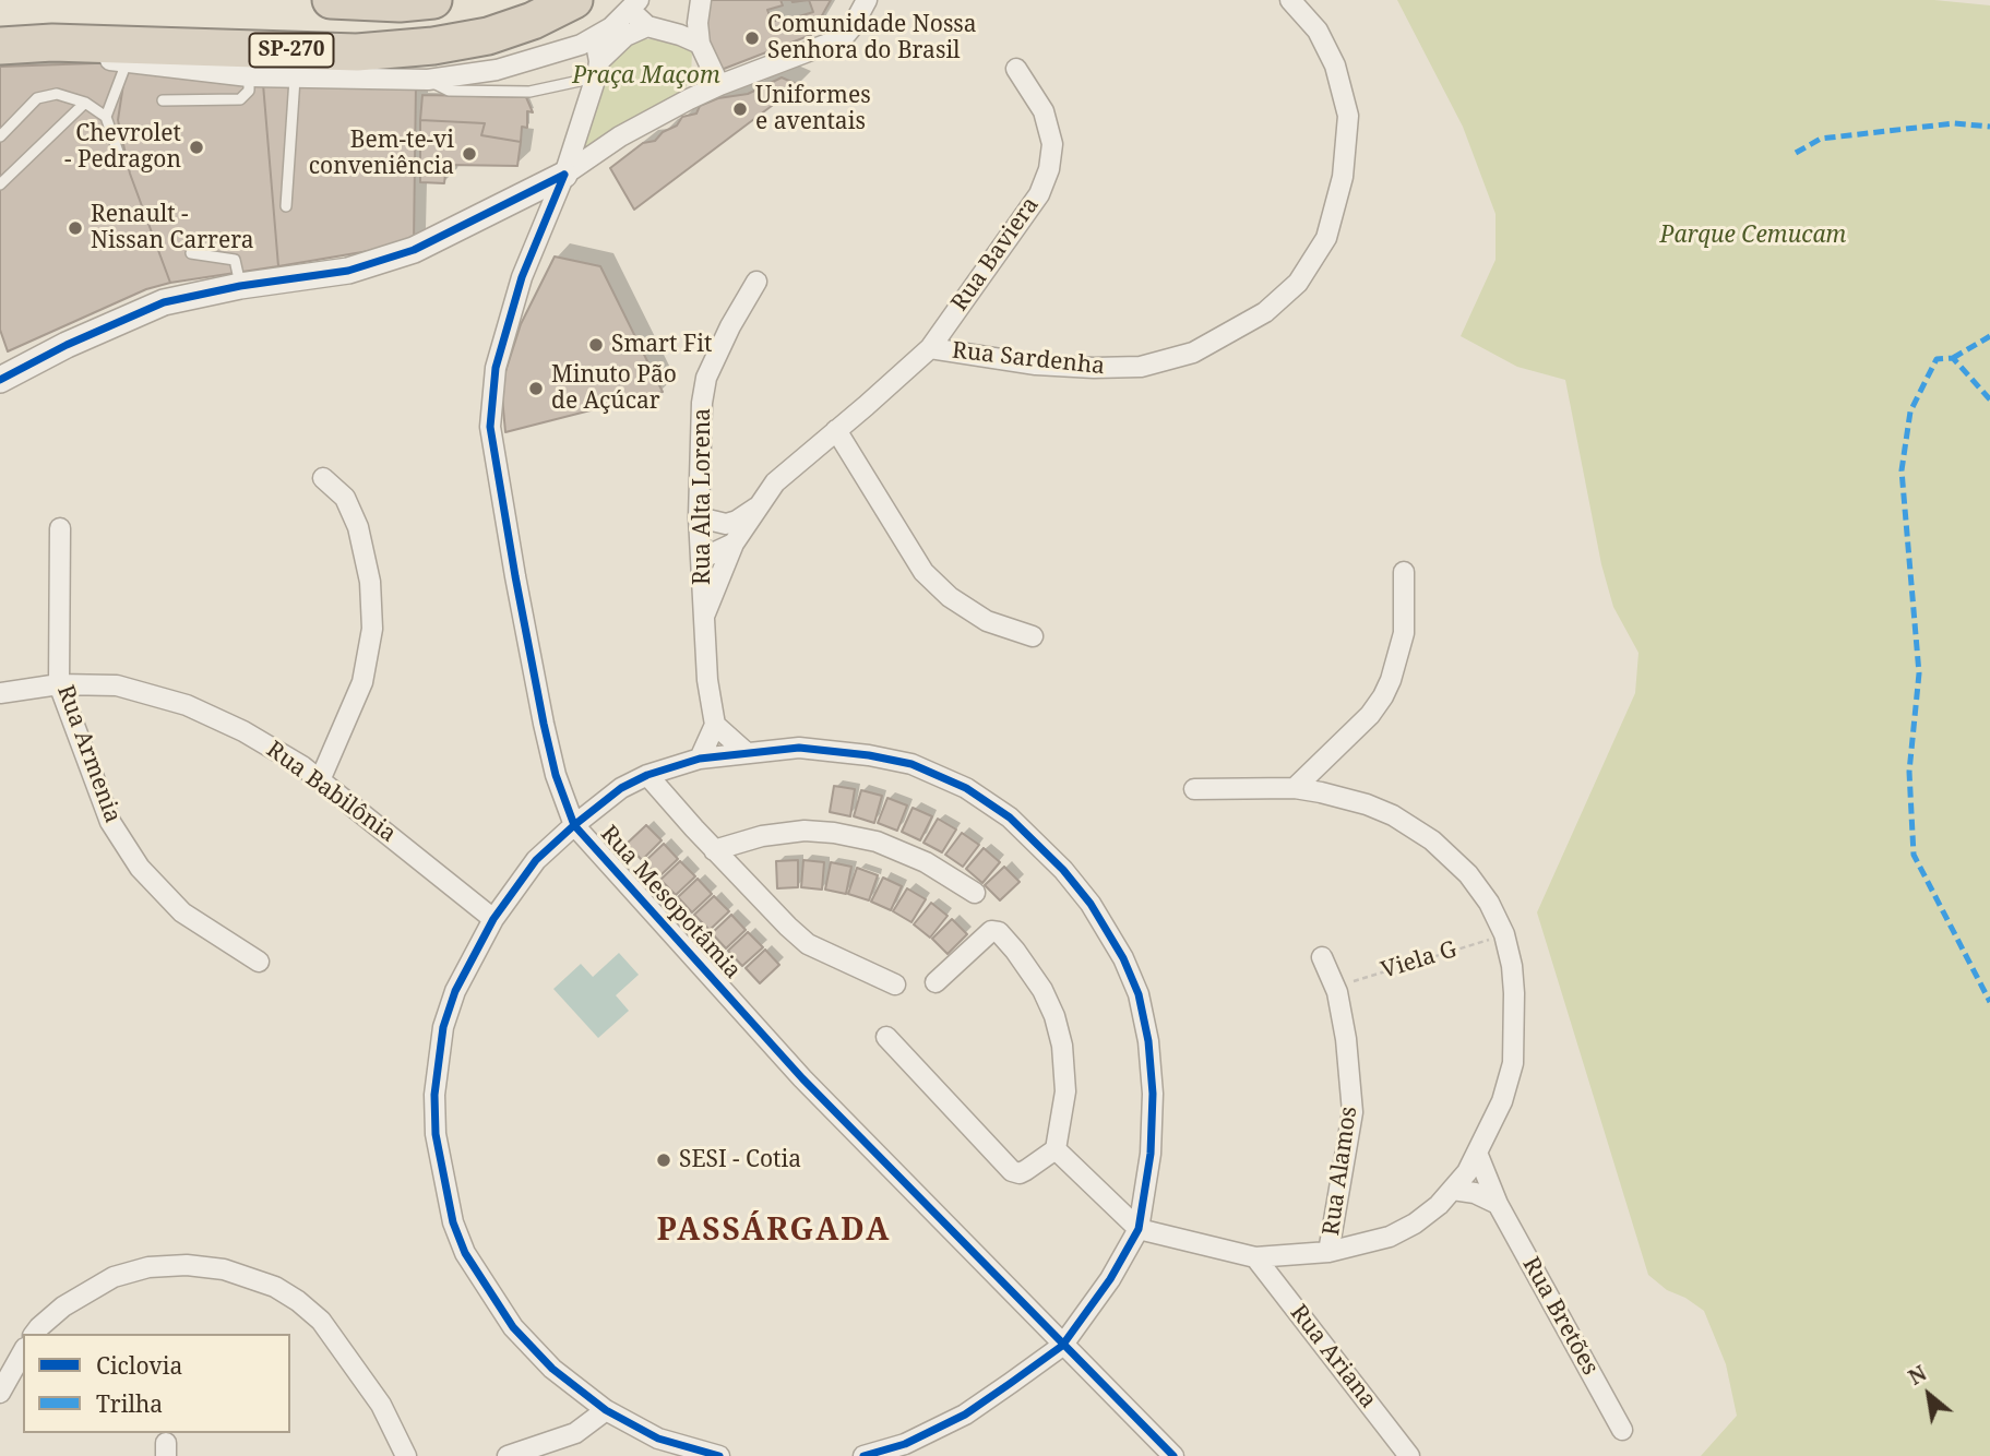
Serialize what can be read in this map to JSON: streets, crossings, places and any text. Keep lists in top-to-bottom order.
{
  "streets": {
    "highway": ["SP-270"],
    "street": [
      "Rua Baviera",
      "Rua Sardenha",
      "Rua Alta Lorena",
      "Rua Armenia",
      "Rua Babilônia",
      "Rua Mesopotâmia",
      "Rua Alamos",
      "Rua Bretões",
      "Rua Ariana"
    ],
    "path": ["Viela G"]
  },
  "crossings": [
    ["Rua Baviera", "Rua Sardenha"],
    ["Rua Baviera", "Rua Alta Lorena"],
    ["Rua Armenia", "Rua Babilônia"],
    ["Viela G", "Rua Alamos"]
  ],
  "districts": ["PASSÁRGADA"],
  "parks": ["Praça Maçom", "Parque Cemucam"],
  "places": [
    "Comunidade Nossa Senhora do Brasil",
    "Uniformes e aventais",
    "Chevrolet - Pedragon",
    "Bem-te-vi conveniência",
    "Renault - Nissan Carrera",
    "Smart Fit",
    "Minuto Pão de Açúcar",
    "SESI - Cotia"
  ],
  "legend": ["Ciclovia", "Trilha"],
  "north": "top left"
}
